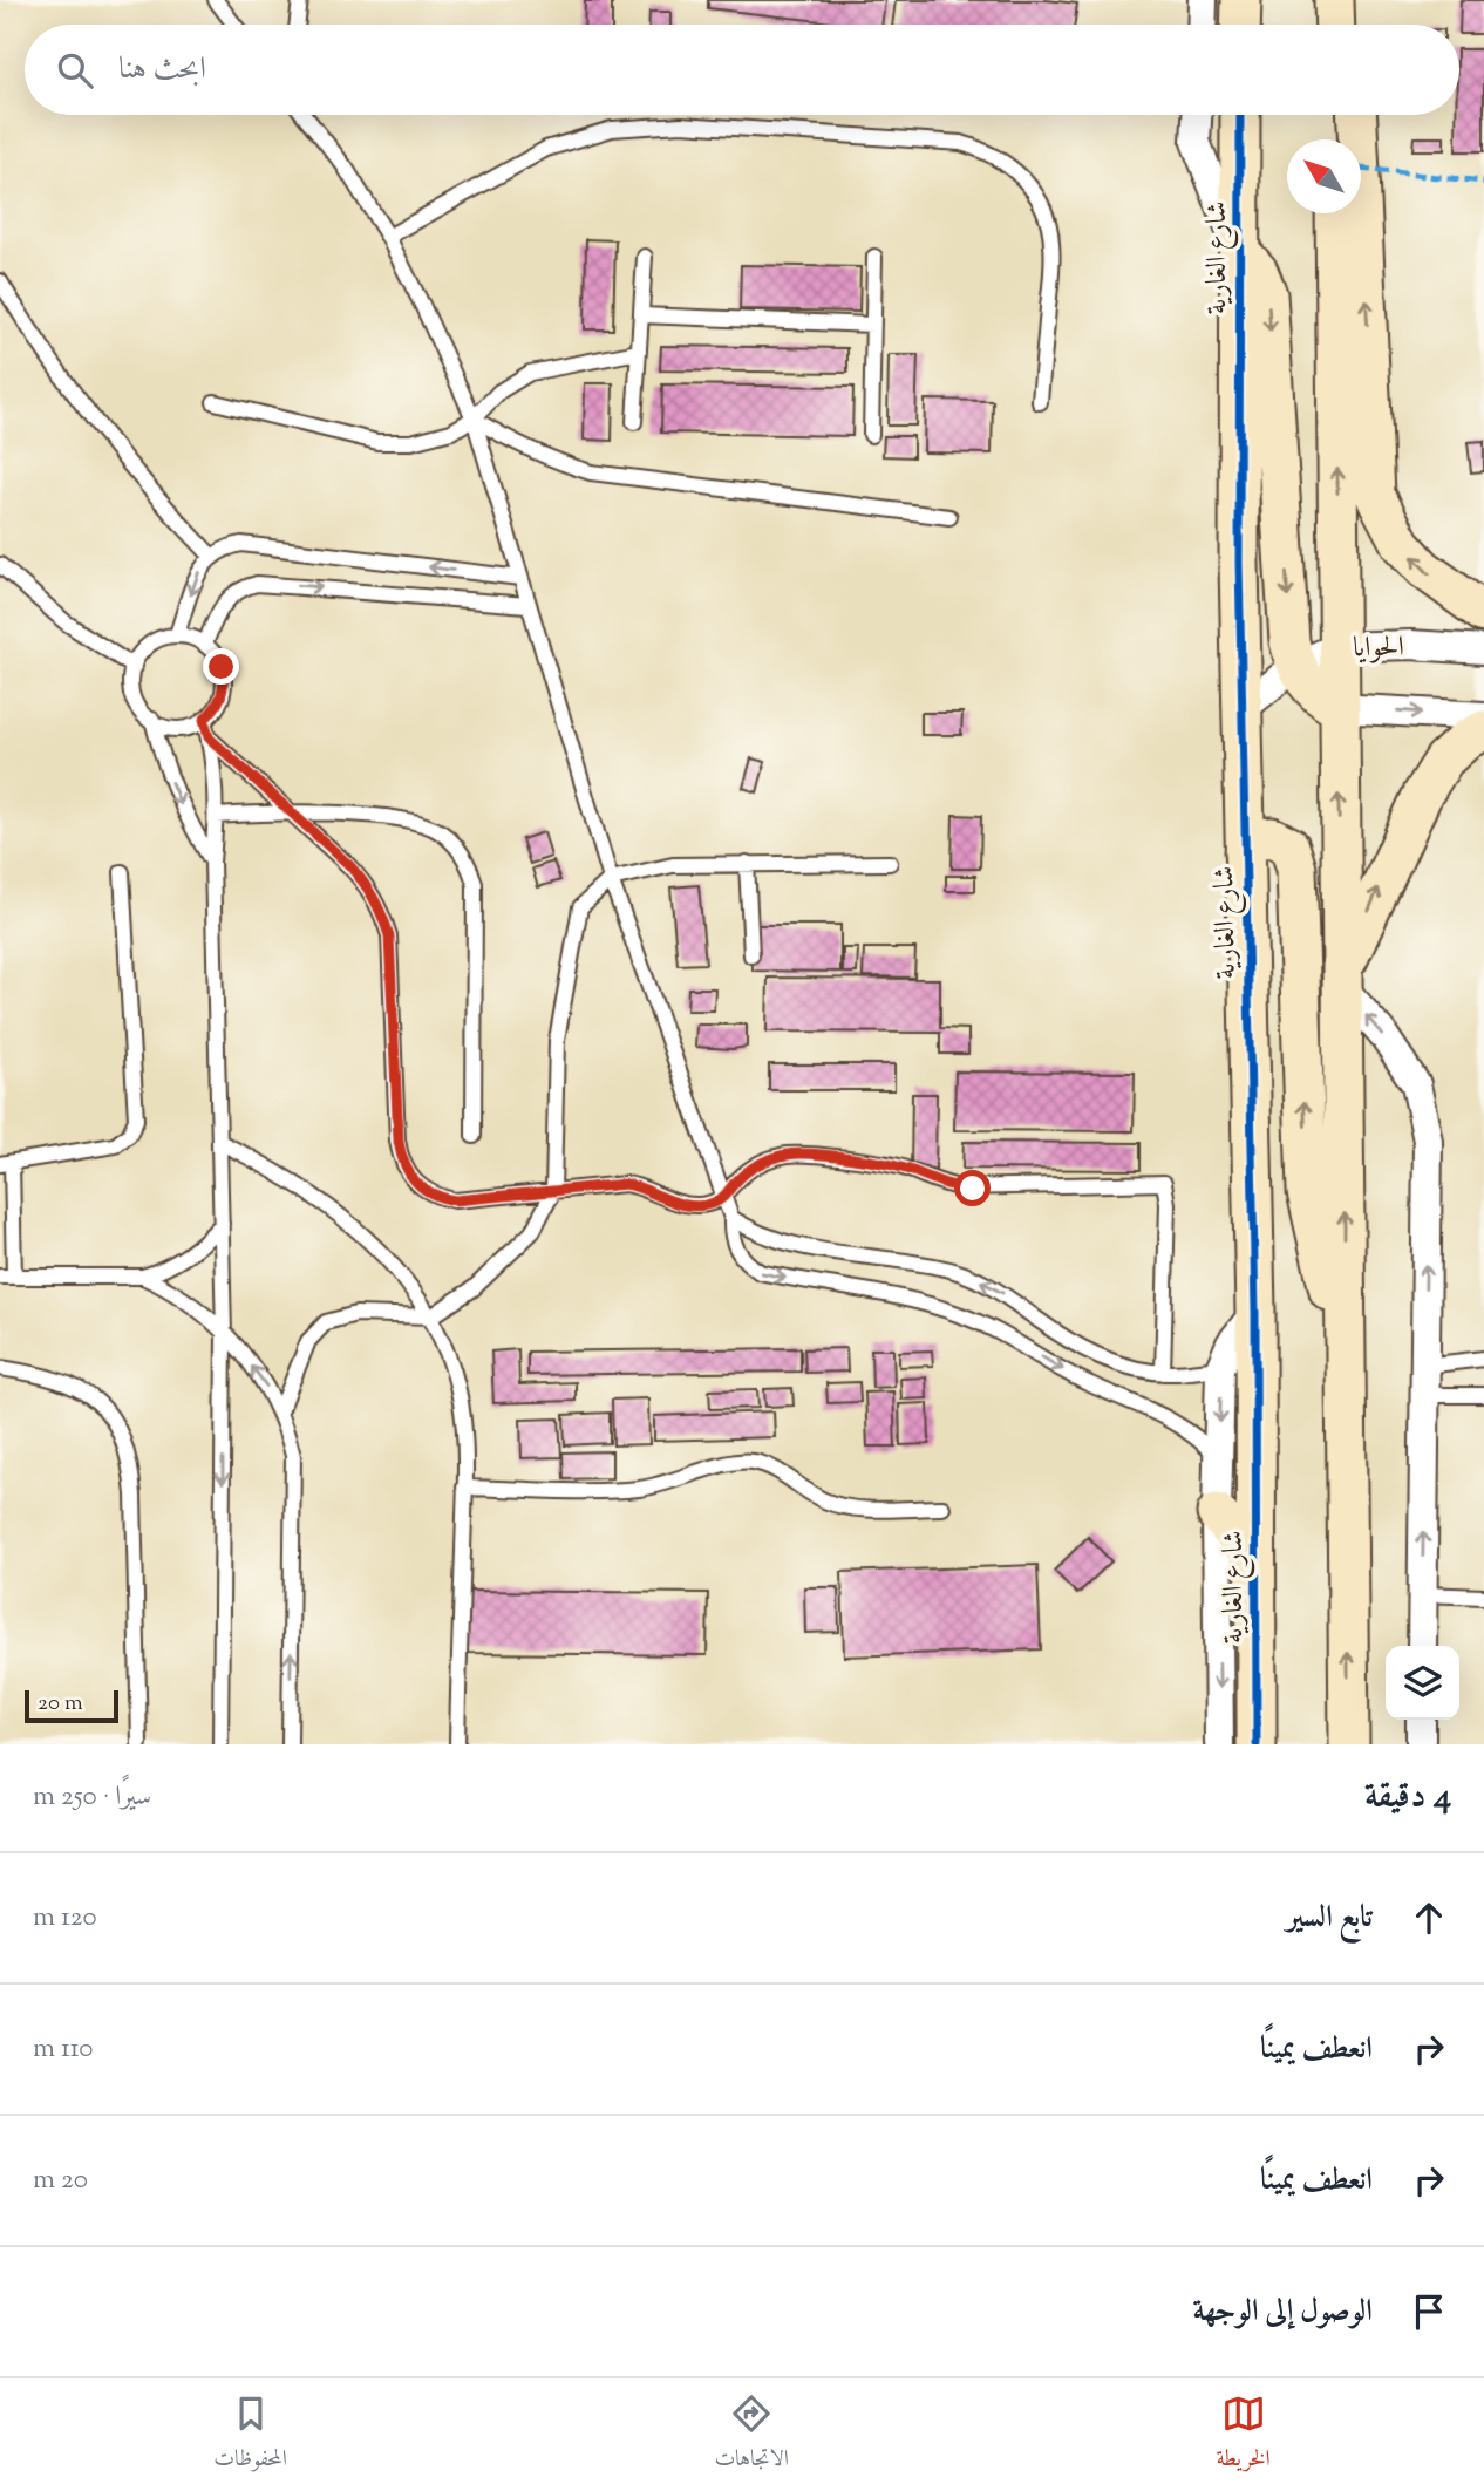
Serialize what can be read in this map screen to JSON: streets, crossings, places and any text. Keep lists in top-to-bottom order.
{
  "streets": {
    "street": ["شارع الغارية", "الحوايا"]
  },
  "crossings": [
    ["شارع الغارية", "الحوايا"]
  ],
  "scale_bar": "20 m",
  "north": "top left",
  "page": {
    "search": "ابحث هنا",
    "scale": "20 m",
    "heading": ["4 دقيقة", "سيرًا · 250 m"],
    "list": [
      ["تابع السير", "120 m"],
      ["انعطف يمينًا", "110 m"],
      ["انعطف يمينًا", "20 m"],
      "الوصول إلى الوجهة"
    ],
    "nav": ["الخريطة", "الاتجاهات", "المحفوظات"]
  }
}
